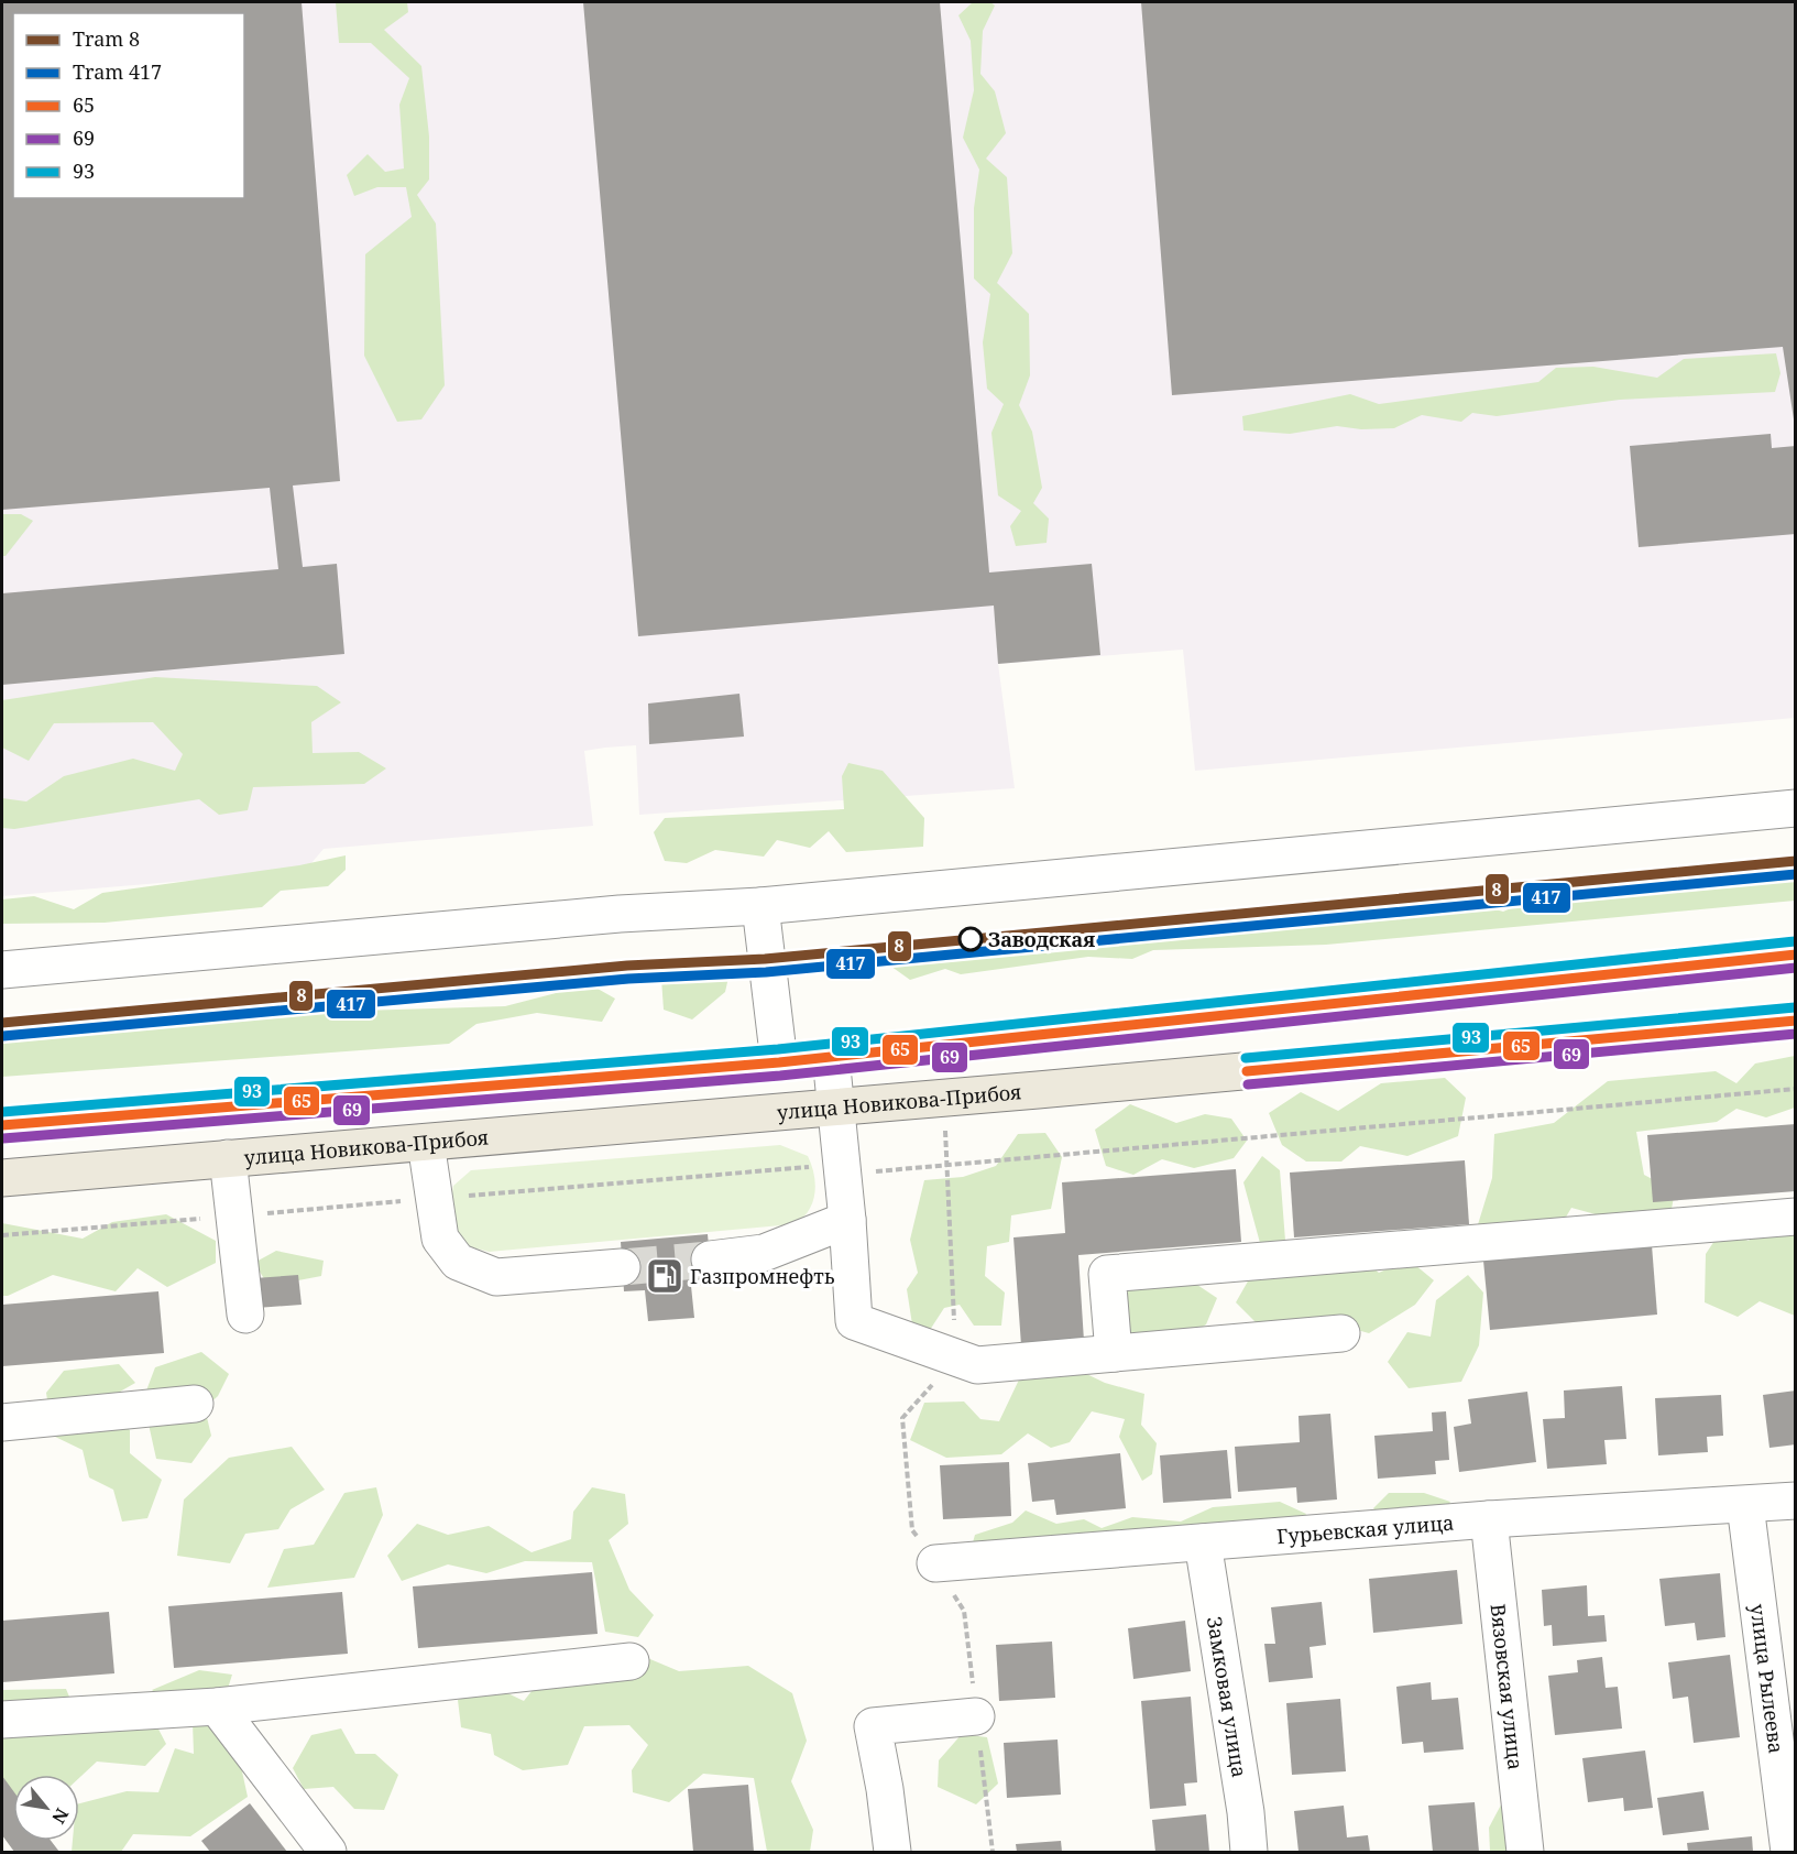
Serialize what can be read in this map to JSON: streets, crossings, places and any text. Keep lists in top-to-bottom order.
{
  "streets": {
    "main road": ["улица Новикова-Прибоя"],
    "street": [
      "Гурьевская улица",
      "улица Рылеева",
      "Вязовская улица",
      "Замковая улица"
    ]
  },
  "crossings": [
    ["Гурьевская улица", "улица Рылеева"],
    ["Гурьевская улица", "Вязовская улица"],
    ["Гурьевская улица", "Замковая улица"]
  ],
  "places": {
    "other": ["Заводская"],
    "fuel station": ["Газпромнефть"]
  },
  "lines": [
    "tram line 8",
    "tram line 417",
    "transit line 93",
    "transit line 65",
    "transit line 69"
  ],
  "legend": [
    "Tram 8",
    "Tram 417",
    "65",
    "69",
    "93"
  ],
  "north": "bottom right"
}
